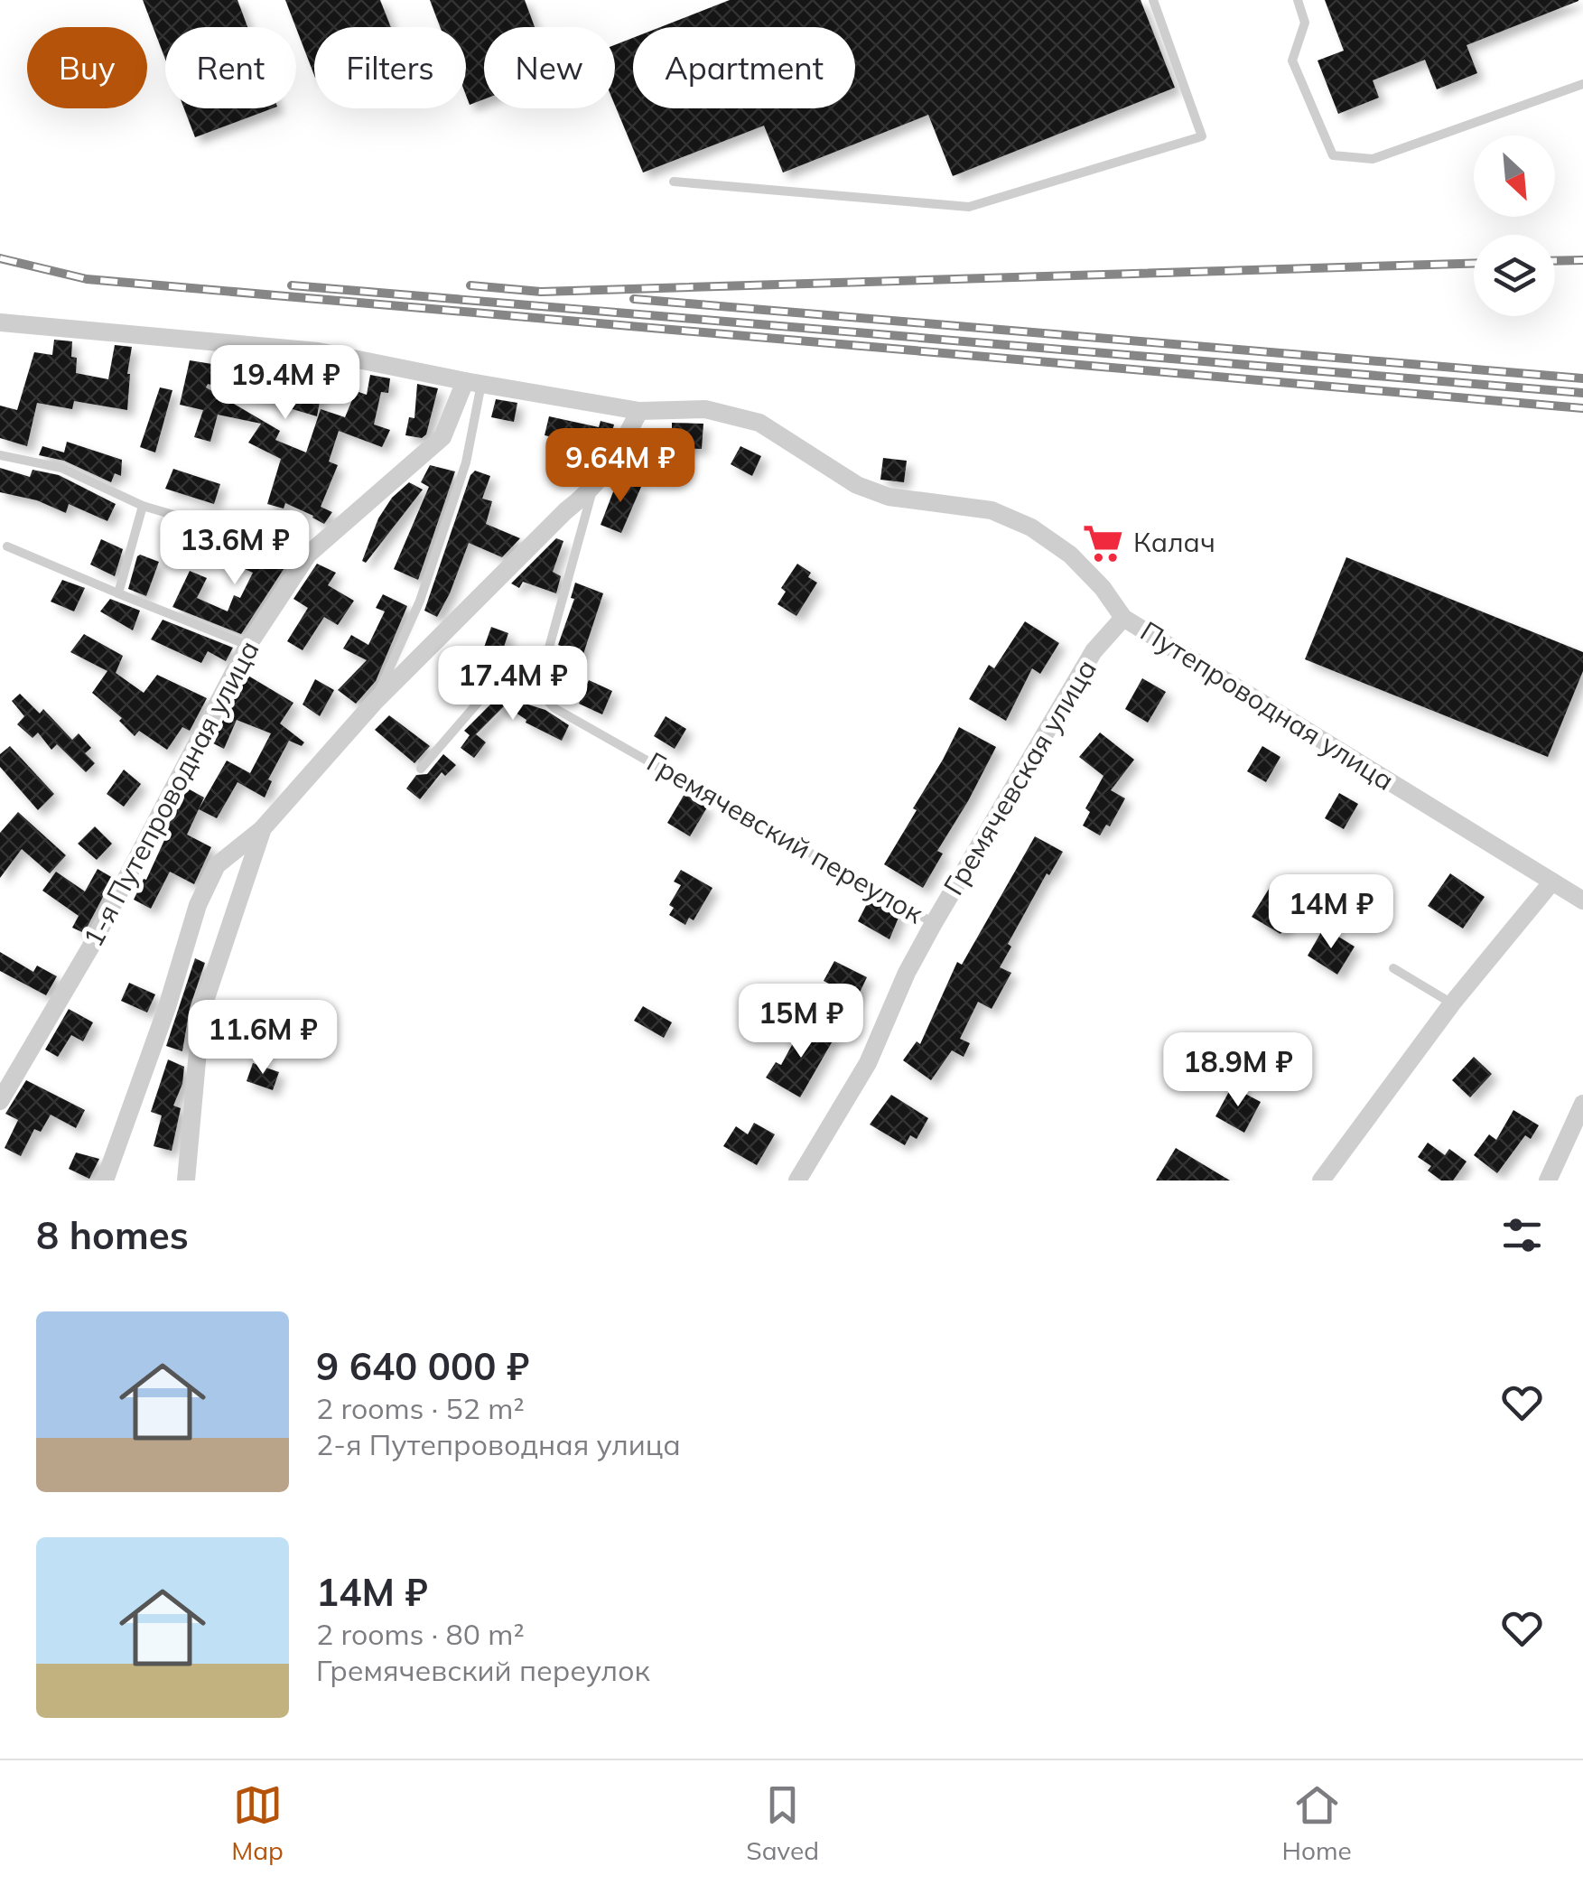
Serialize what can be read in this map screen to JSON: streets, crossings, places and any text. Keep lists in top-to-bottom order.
{
  "streets": {
    "street": ["Путепроводная улица", "Гремячевская улица", "1-я Путепроводная улица"],
    "lane": ["Гремячевский переулок"]
  },
  "crossings": [
    ["Путепроводная улица", "Гремячевская улица"],
    ["Путепроводная улица", "1-я Путепроводная улица"],
    ["Гремячевская улица", "Гремячевский переулок"]
  ],
  "places": {
    "supermarket": ["Калач"]
  },
  "north": "bottom right",
  "page": {
    "chip": [
      "Buy",
      "Rent",
      "Filters",
      "New",
      "Apartment"
    ],
    "price": [
      "19.4M ₽",
      "9.64M ₽",
      "13.6M ₽",
      "17.4M ₽",
      "14M ₽",
      "15M ₽",
      "11.6M ₽",
      "18.9M ₽"
    ],
    "heading": "8 homes",
    "list": [
      {
        "name": "9 640 000 ₽",
        "note": "2 rooms · 52 m² · 2-я Путепроводная улица"
      },
      {
        "name": "14M ₽",
        "note": "2 rooms · 80 m² · Гремячевский переулок"
      }
    ],
    "tabs": ["Map", "Saved", "Home"]
  }
}
